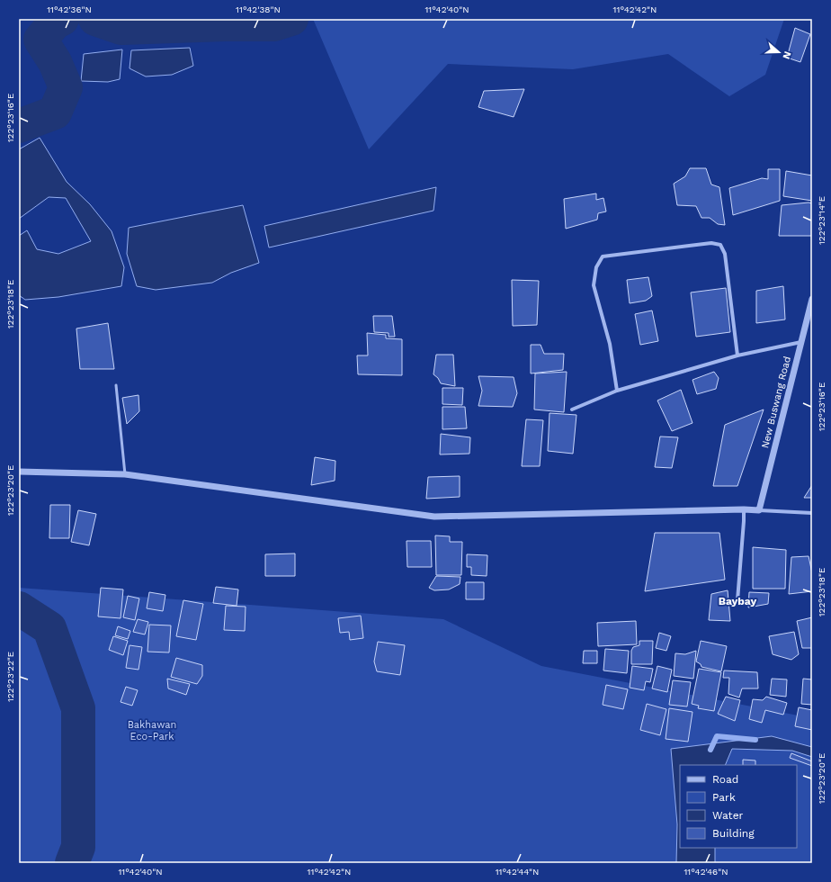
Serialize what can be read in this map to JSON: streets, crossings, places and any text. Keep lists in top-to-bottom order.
{
  "streets": {
    "street": ["New Buswang Road"]
  },
  "districts": ["Baybay"],
  "parks": ["Bakhawan Eco-Park"],
  "legend": [
    "Road",
    "Park",
    "Water",
    "Building"
  ],
  "north": "right",
  "coordinates": [
    "11°42'36\"N",
    "11°42'38\"N",
    "11°42'40\"N",
    "11°42'42\"N",
    "122°23'16\"E",
    "122°23'14\"E",
    "122°23'18\"E",
    "122°23'20\"E",
    "122°23'22\"E",
    "11°42'44\"N",
    "11°42'46\"N"
  ]
}
